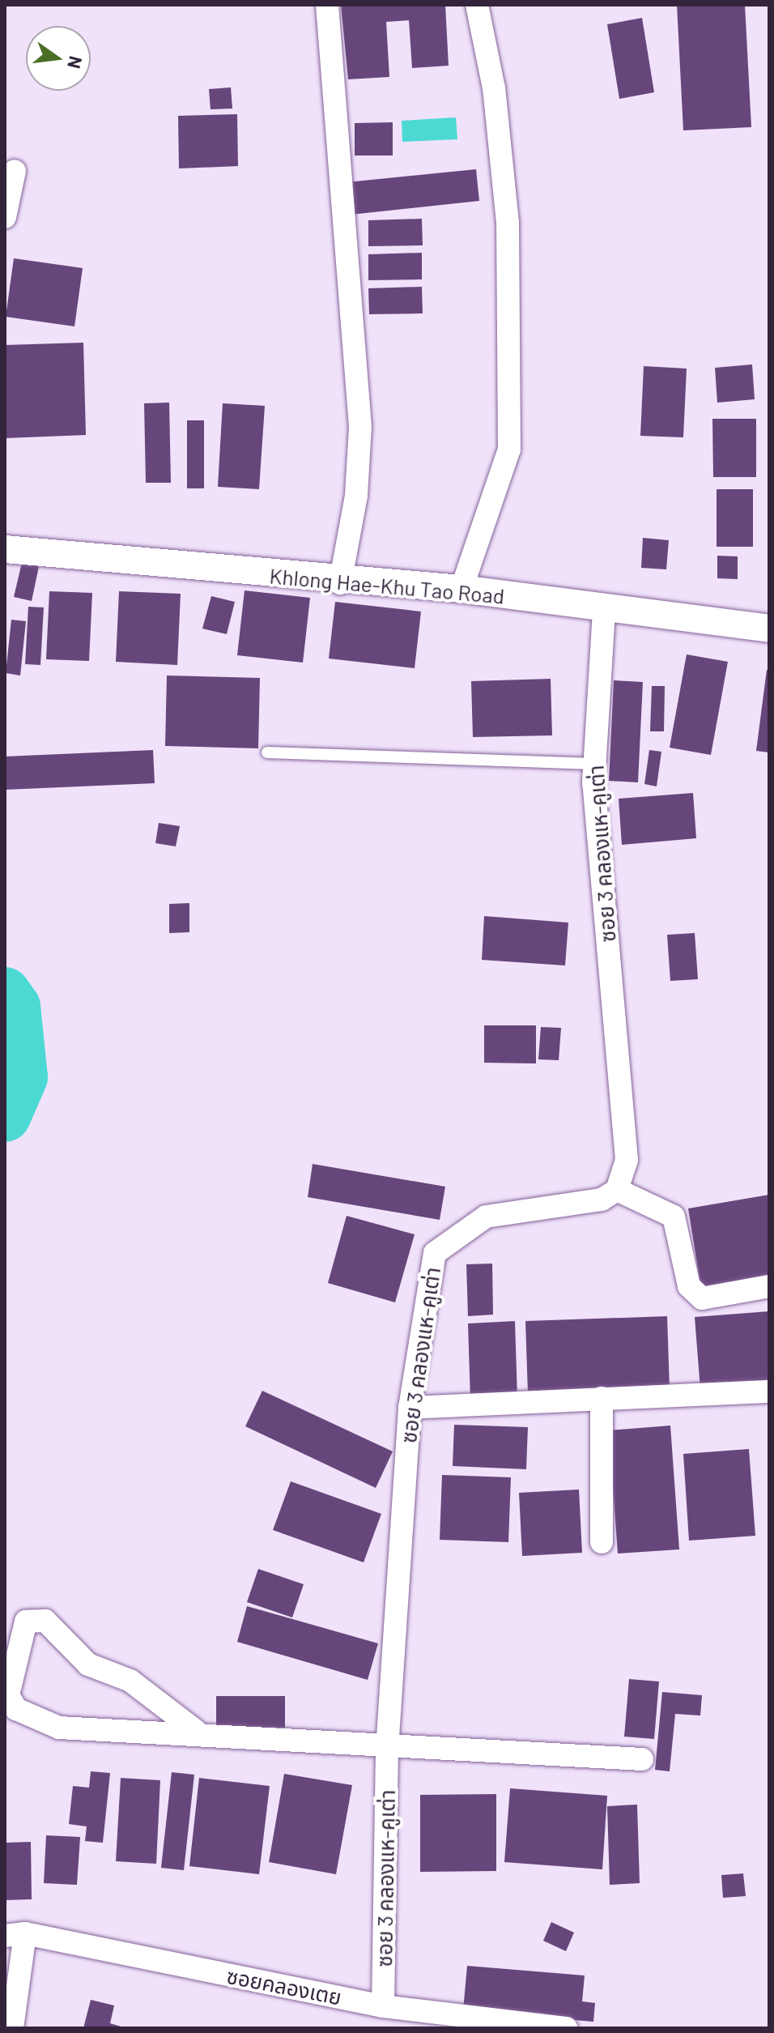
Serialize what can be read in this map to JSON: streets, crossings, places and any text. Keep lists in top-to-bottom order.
{
  "streets": {
    "street": ["Khlong Hae-Khu Tao Road", "ซอย 3 คลองแห-คูเต่า", "ซอยคลองเตย"]
  },
  "crossings": [
    ["Khlong Hae-Khu Tao Road", "ซอย 3 คลองแห-คูเต่า"],
    ["ซอย 3 คลองแห-คูเต่า", "ซอยคลองเตย"]
  ],
  "north": "right"
}
